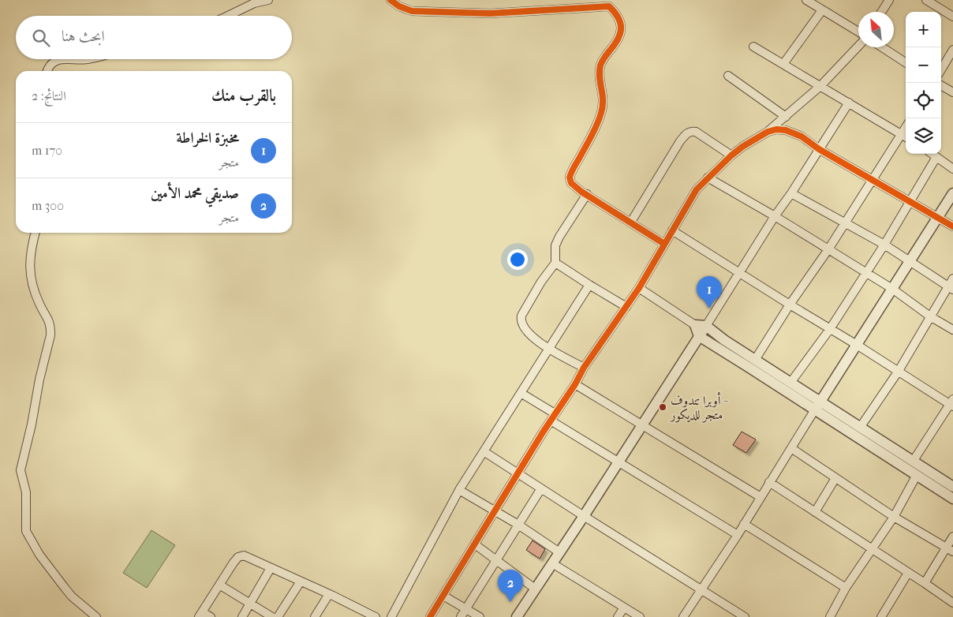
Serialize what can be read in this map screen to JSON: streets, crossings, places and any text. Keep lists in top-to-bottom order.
{
  "places": ["أوبرا تندوف - متجر للديكور"],
  "north": "top left",
  "page": {
    "map_buttons": ["+", "−"],
    "search": "ابحث هنا",
    "heading": ["بالقرب منك", "النتائج: 2"],
    "list": [
      {
        "mark": "1",
        "name": "مخبزة الخراطة",
        "note": "متجر",
        "value": "170 m"
      },
      {
        "mark": "2",
        "name": "صديقي محمد الأمين",
        "note": "متجر",
        "value": "300 m"
      }
    ],
    "pins": ["1", "2"]
  }
}
